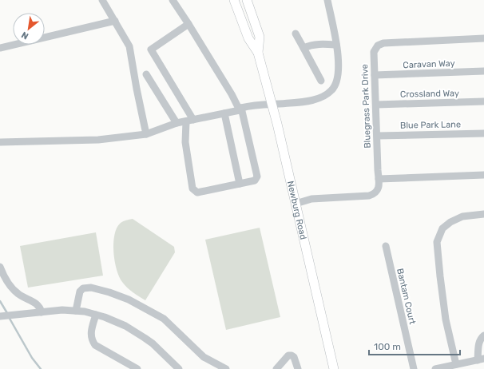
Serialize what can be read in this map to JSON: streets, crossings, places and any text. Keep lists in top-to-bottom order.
{
  "streets": {
    "main road": ["Newburg Road"],
    "street": [
      "Caravan Way",
      "Crossland Way",
      "Bluegrass Park Drive",
      "Blue Park Lane",
      "Bantam Court"
    ]
  },
  "crossings": [
    ["Caravan Way", "Bluegrass Park Drive"],
    ["Crossland Way", "Bluegrass Park Drive"],
    ["Bluegrass Park Drive", "Blue Park Lane"],
    ["Bluegrass Park Drive", "Newburg Road"]
  ],
  "scale_bar": "100 m",
  "north": "bottom left"
}
